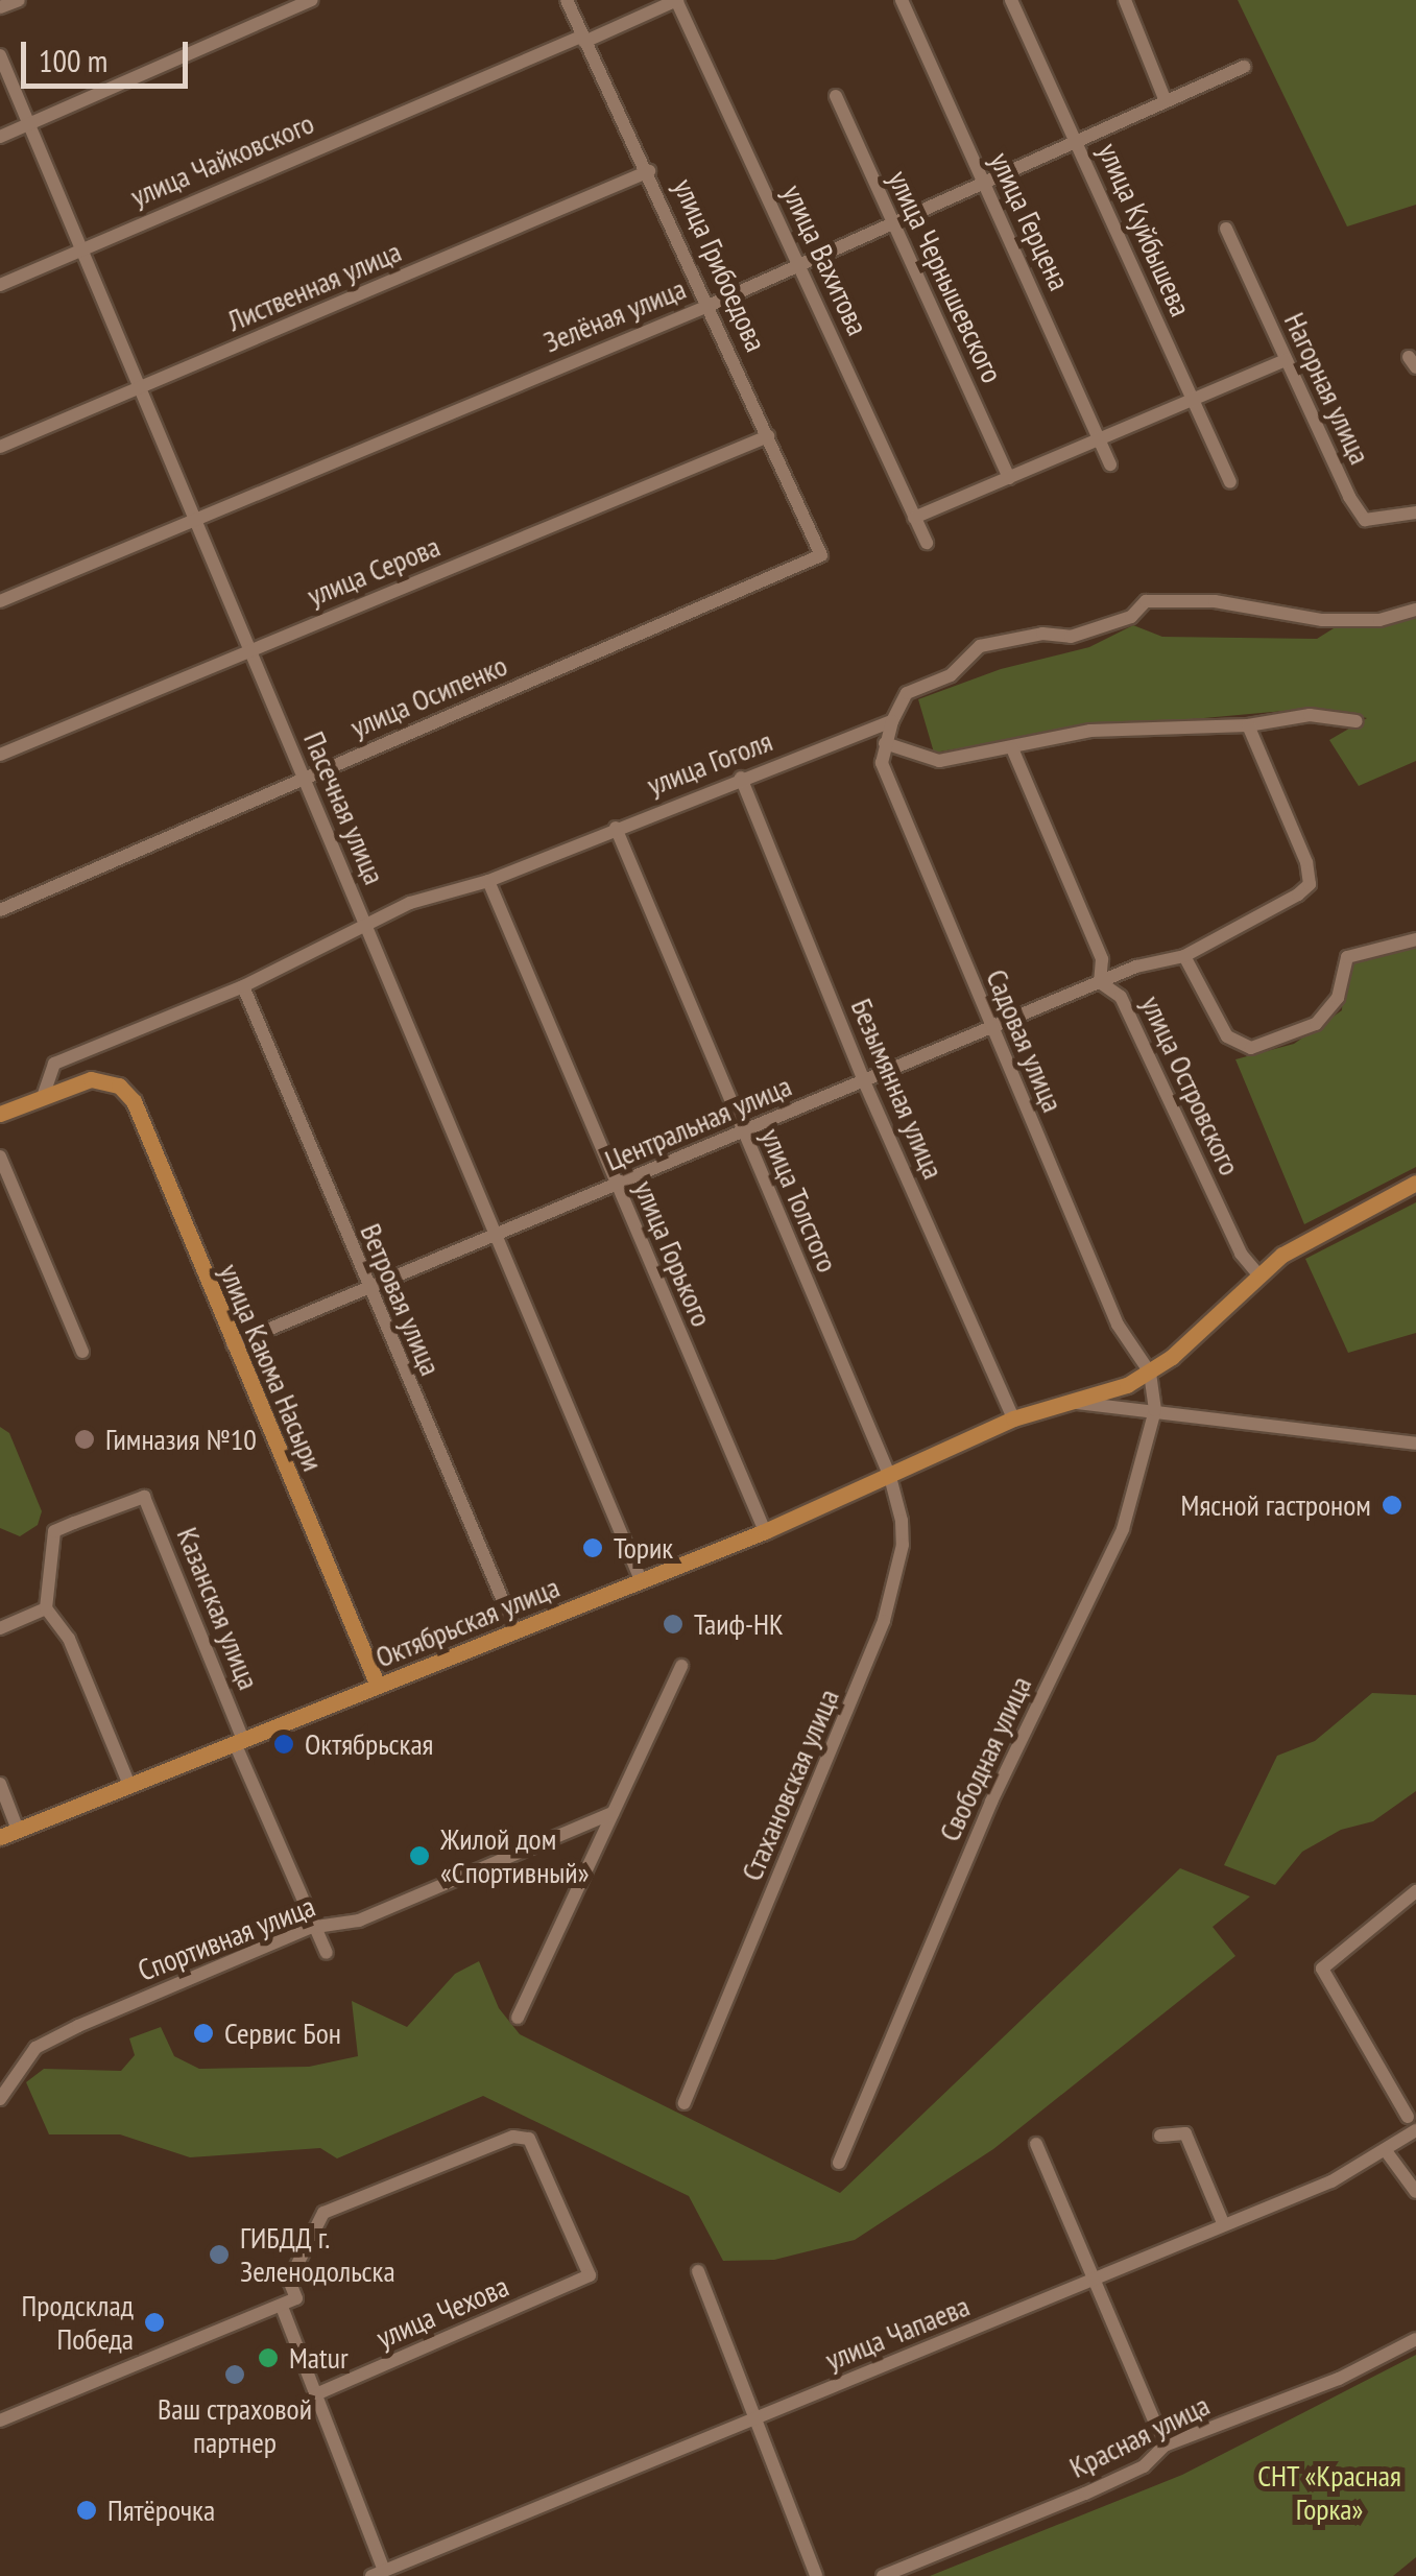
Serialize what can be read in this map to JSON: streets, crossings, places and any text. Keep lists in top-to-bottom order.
{
  "streets": {
    "main road": ["улица Каюма Насыри", "Октябрьская улица"],
    "street": [
      "улица Чайковского",
      "улица Герцена",
      "улица Куйбышева",
      "улица Вахитова",
      "улица Грибоедова",
      "улица Чернышевского",
      "Лиственная улица",
      "Зелёная улица",
      "Нагорная улица",
      "улица Серова",
      "улица Осипенко",
      "улица Гоголя",
      "Пасечная улица",
      "Садовая улица",
      "улица Островского",
      "Безымянная улица",
      "Центральная улица",
      "улица Толстого",
      "улица Горького",
      "Ветровая улица",
      "Казанская улица",
      "Свободная улица",
      "Стахановская улица",
      "Спортивная улица",
      "улица Чехова",
      "улица Чапаева",
      "Красная улица"
    ]
  },
  "crossings": [
    ["улица Чайковского", "улица Вахитова"],
    ["улица Чайковского", "улица Грибоедова"],
    ["улица Чайковского", "Пасечная улица"],
    ["улица Герцена", "Зелёная улица"],
    ["улица Куйбышева", "Зелёная улица"],
    ["улица Вахитова", "Зелёная улица"],
    ["улица Грибоедова", "Лиственная улица"],
    ["улица Грибоедова", "Зелёная улица"],
    ["улица Грибоедова", "улица Серова"],
    ["улица Грибоедова", "улица Осипенко"],
    ["улица Чернышевского", "Зелёная улица"],
    ["Лиственная улица", "Пасечная улица"],
    ["Зелёная улица", "Пасечная улица"],
    ["улица Серова", "Пасечная улица"],
    ["улица Осипенко", "Пасечная улица"],
    ["улица Гоголя", "Пасечная улица"],
    ["улица Гоголя", "Садовая улица"],
    ["улица Гоголя", "Безымянная улица"],
    ["улица Гоголя", "улица Толстого"],
    ["улица Гоголя", "улица Горького"],
    ["улица Гоголя", "Ветровая улица"],
    ["улица Гоголя", "улица Каюма Насыри"],
    ["Пасечная улица", "Центральная улица"],
    ["Пасечная улица", "Октябрьская улица"],
    ["Садовая улица", "Центральная улица"],
    ["Садовая улица", "Октябрьская улица"],
    ["Садовая улица", "Свободная улица"],
    ["улица Островского", "Центральная улица"],
    ["улица Островского", "Октябрьская улица"],
    ["Безымянная улица", "Центральная улица"],
    ["Безымянная улица", "Октябрьская улица"],
    ["Центральная улица", "улица Толстого"],
    ["Центральная улица", "улица Горького"],
    ["Центральная улица", "Ветровая улица"],
    ["Центральная улица", "улица Каюма Насыри"],
    ["улица Толстого", "Октябрьская улица"],
    ["улица Толстого", "Стахановская улица"],
    ["улица Горького", "Октябрьская улица"],
    ["Ветровая улица", "Октябрьская улица"],
    ["улица Каюма Насыри", "Октябрьская улица"],
    ["Казанская улица", "Октябрьская улица"],
    ["Казанская улица", "Спортивная улица"],
    ["Октябрьская улица", "Свободная улица"],
    ["Октябрьская улица", "Стахановская улица"],
    ["улица Чехова", "улица Чапаева"]
  ],
  "parks": ["СНТ «Красная Горка»"],
  "places": [
    "Гимназия №10",
    "Мясной гастроном",
    "Торик",
    "Таиф-НК",
    "Октябрьская",
    "Жилой дом «Спортивный»",
    "Сервис Бон",
    "ГИБДД г. Зеленодольска",
    "Продсклад Победа",
    "Matur",
    "Ваш страховой партнер",
    "Пятёрочка"
  ],
  "scale_bar": "100 m"
}
